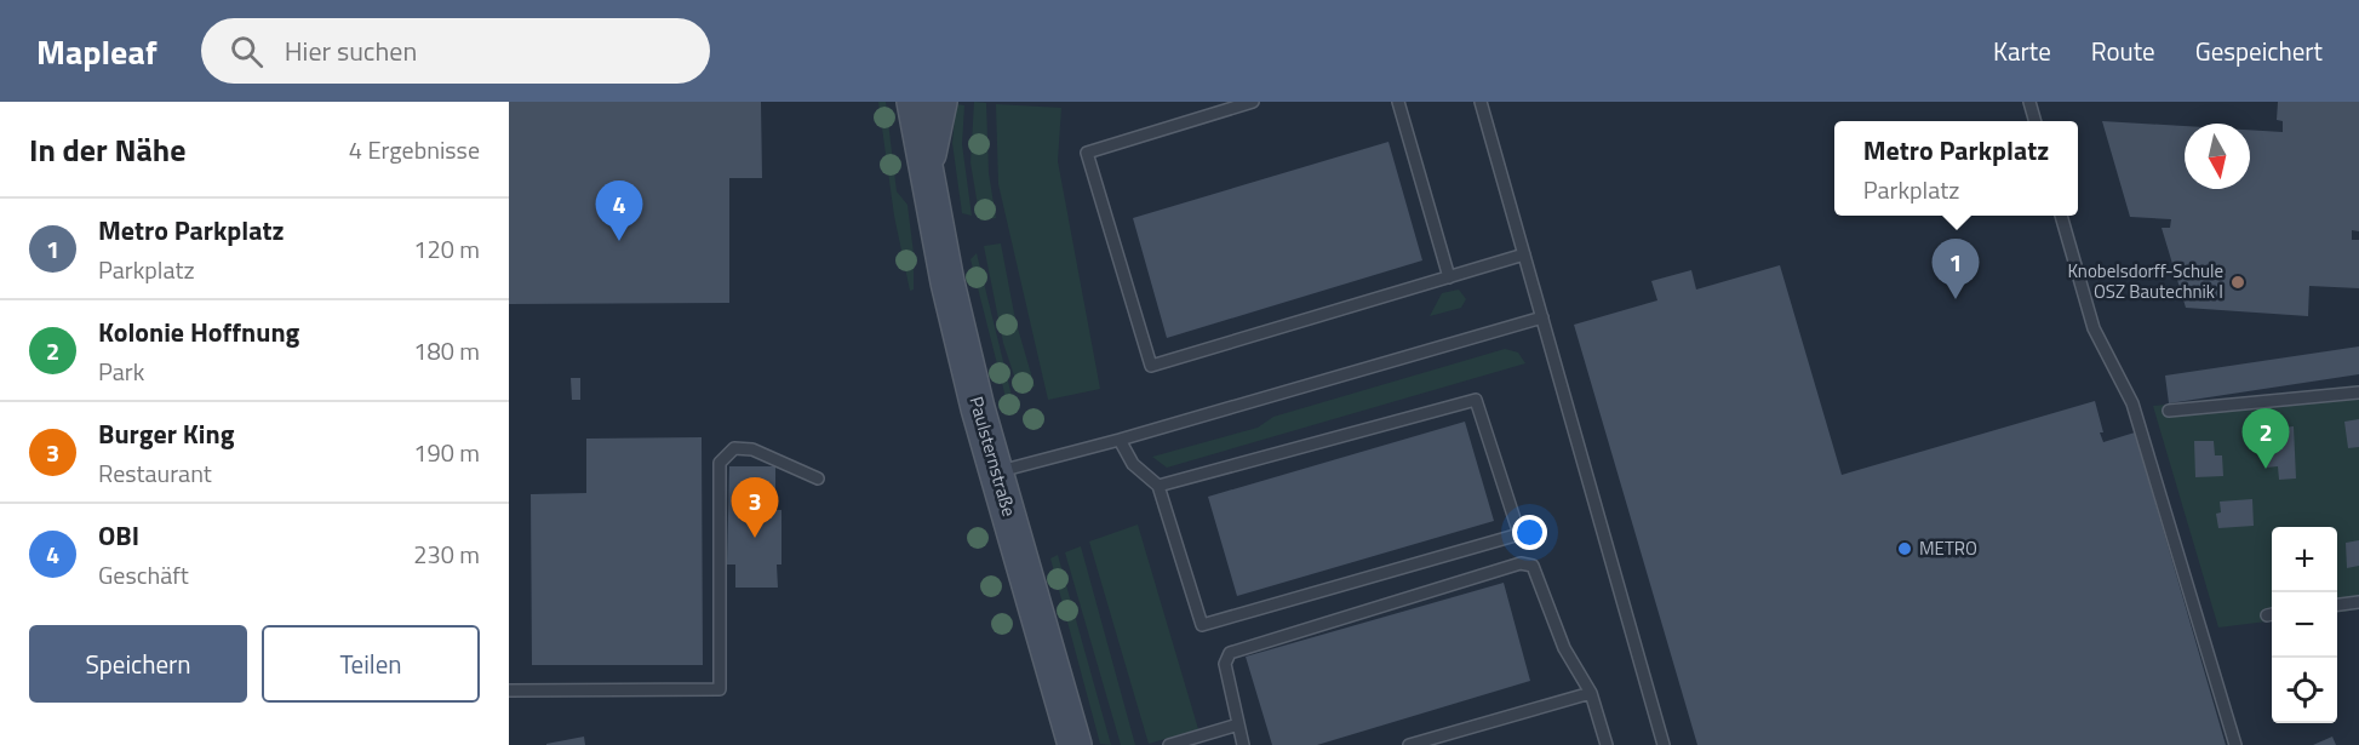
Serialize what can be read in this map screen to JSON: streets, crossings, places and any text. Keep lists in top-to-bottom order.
{
  "streets": {
    "main road": ["Paulsternstraße"]
  },
  "places": ["Knobelsdorff-Schule OSZ Bautechnik I", "METRO"],
  "north": "bottom",
  "page": {
    "header": "Mapleaf",
    "search": "Hier suchen",
    "nav": ["Karte", "Route", "Gespeichert"],
    "heading": ["In der Nähe", "4 Ergebnisse"],
    "popup": ["Metro Parkplatz", "Parkplatz"],
    "pins": [
      "4",
      "1",
      "2",
      "3"
    ],
    "list": [
      {
        "mark": "1",
        "name": "Metro Parkplatz",
        "note": "Parkplatz",
        "value": "120 m"
      },
      {
        "mark": "2",
        "name": "Kolonie Hoffnung",
        "note": "Park",
        "value": "180 m"
      },
      {
        "mark": "3",
        "name": "Burger King",
        "note": "Restaurant",
        "value": "190 m"
      },
      {
        "mark": "4",
        "name": "OBI",
        "note": "Geschäft",
        "value": "230 m"
      }
    ],
    "map_buttons": ["+", "−"],
    "buttons": ["Speichern", "Teilen"]
  }
}
